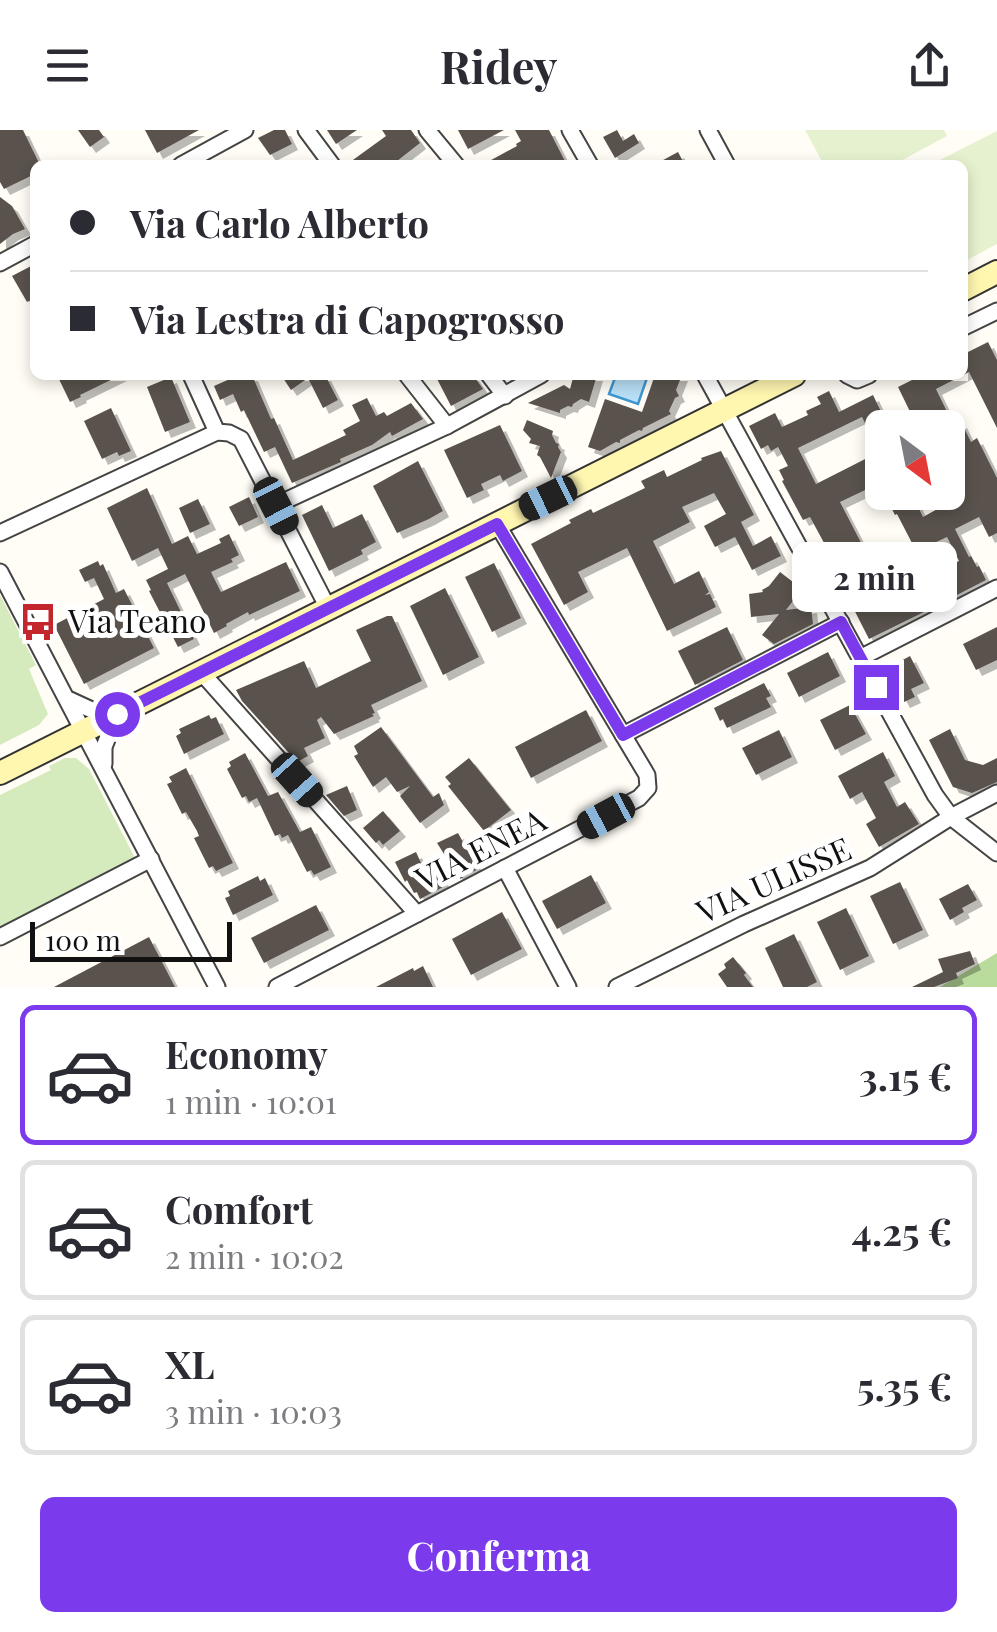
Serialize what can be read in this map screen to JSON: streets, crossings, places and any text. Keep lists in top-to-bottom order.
{
  "streets": {
    "street": ["VIA ENEA", "VIA ULISSE"]
  },
  "places": {
    "bus stop": ["Via Teano"]
  },
  "scale_bar": "100 m",
  "north": "bottom right",
  "page": {
    "header": "Ridey",
    "banner": ["Via Carlo Alberto", "Via Lestra di Capogrosso"],
    "bubble": "2 min",
    "scale": "100 m",
    "list": [
      {
        "name": "Economy",
        "note": "1 min · 10:01",
        "value": "3.15 €"
      },
      {
        "name": "Comfort",
        "note": "2 min · 10:02",
        "value": "4.25 €"
      },
      {
        "name": "XL",
        "note": "3 min · 10:03",
        "value": "5.35 €"
      }
    ],
    "buttons": "Conferma"
  }
}
